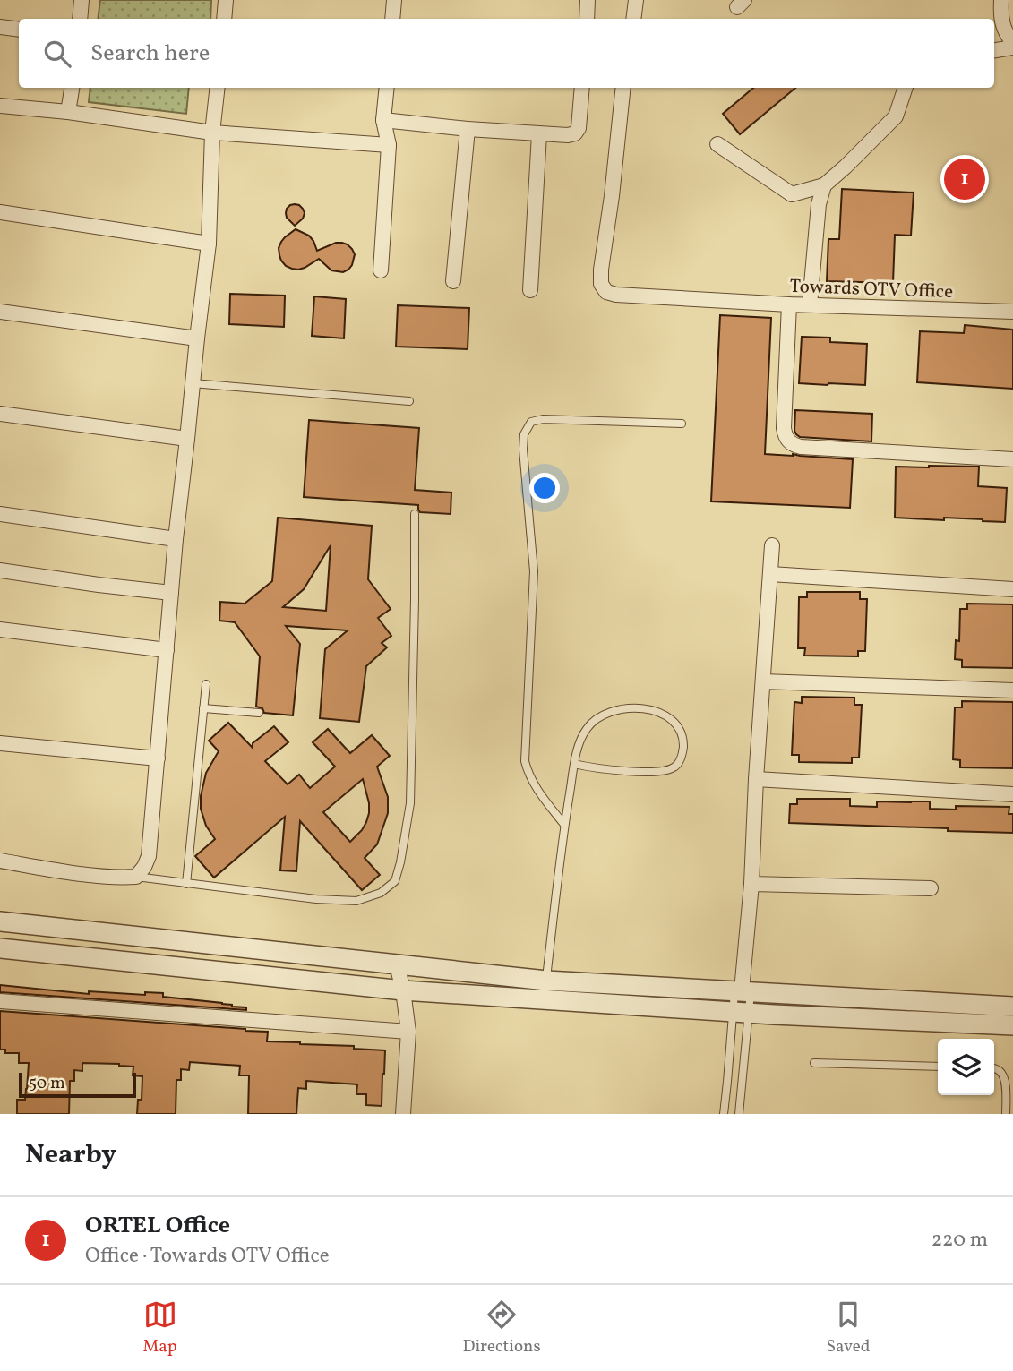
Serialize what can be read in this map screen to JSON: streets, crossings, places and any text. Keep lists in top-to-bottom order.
{
  "streets": {
    "street": ["Towards OTV Office"]
  },
  "scale_bar": "50 m",
  "page": {
    "search": "Search here",
    "pins": "1",
    "scale": "50 m",
    "heading": "Nearby",
    "list": [
      {
        "mark": "1",
        "name": "ORTEL Office",
        "note": "Office · Towards OTV Office",
        "value": "220 m"
      }
    ],
    "nav": ["Map", "Directions", "Saved"]
  }
}
